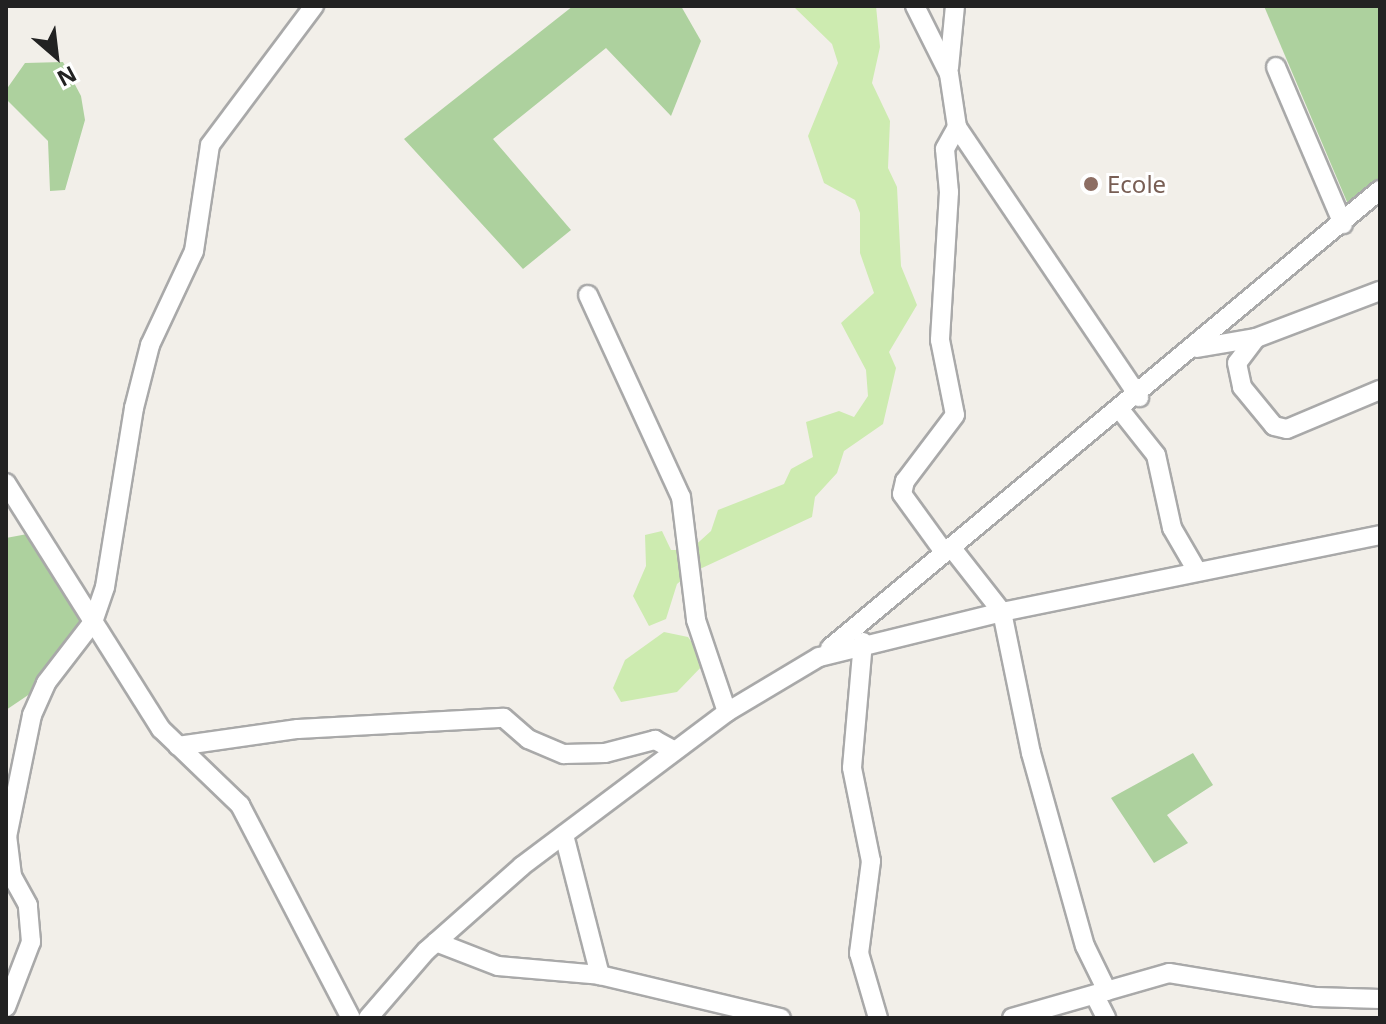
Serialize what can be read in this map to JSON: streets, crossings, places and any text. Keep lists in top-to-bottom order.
{
  "places": ["Ecole"],
  "north": "bottom right"
}
